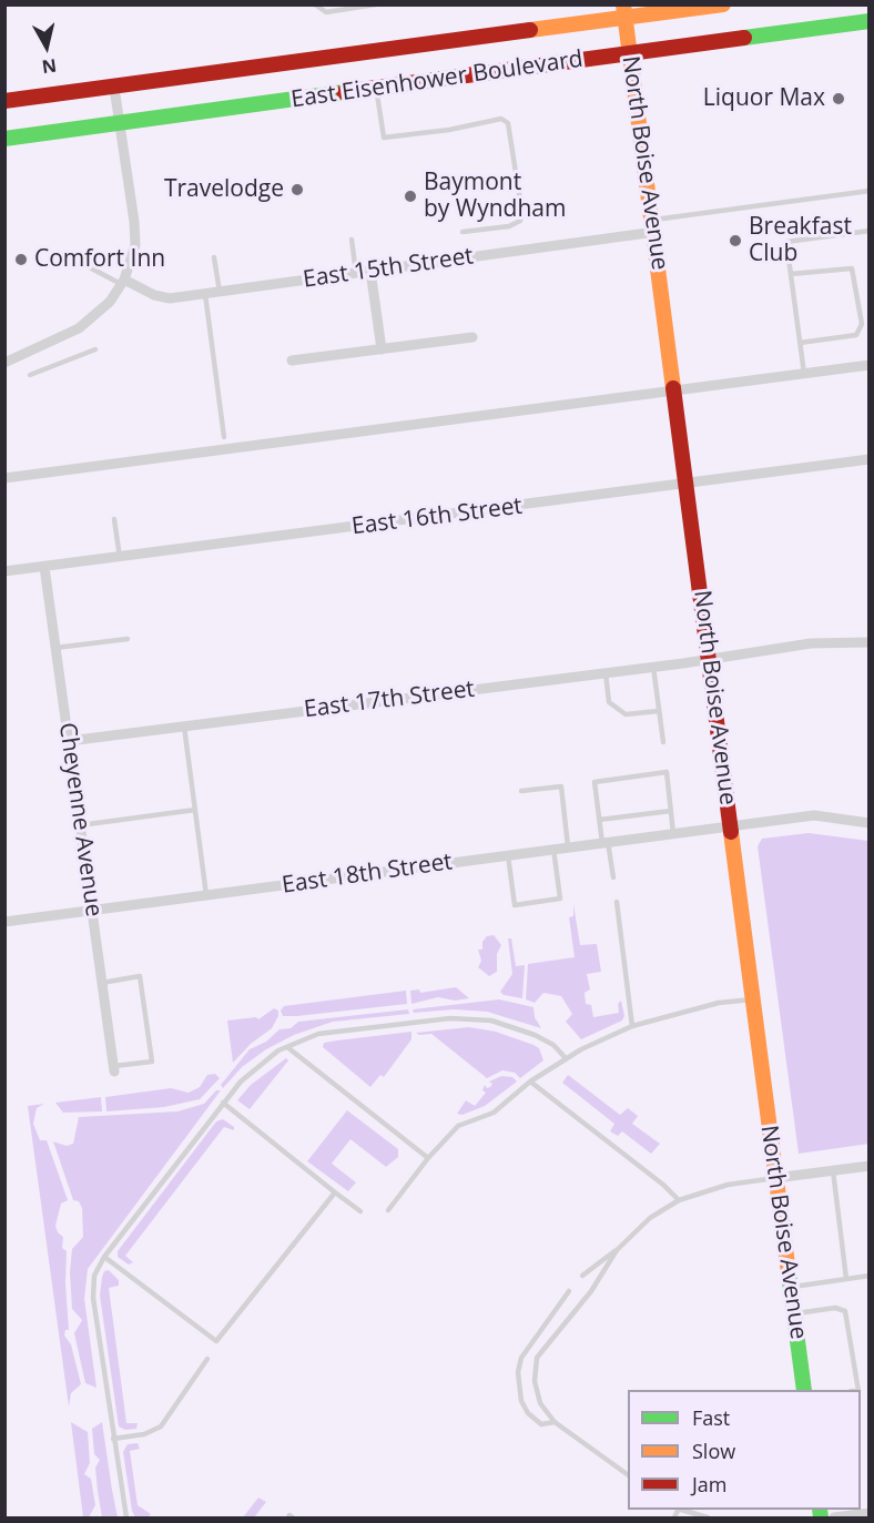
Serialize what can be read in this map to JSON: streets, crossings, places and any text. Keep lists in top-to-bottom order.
{
  "streets": {
    "main road": ["East Eisenhower Boulevard", "North Boise Avenue"],
    "street": [
      "East 15th Street",
      "East 16th Street",
      "East 17th Street",
      "Cheyenne Avenue",
      "East 18th Street"
    ]
  },
  "crossings": [
    ["East Eisenhower Boulevard", "North Boise Avenue"],
    ["North Boise Avenue", "East 15th Street"],
    ["North Boise Avenue", "East 16th Street"],
    ["North Boise Avenue", "East 17th Street"],
    ["North Boise Avenue", "East 18th Street"],
    ["East 16th Street", "Cheyenne Avenue"],
    ["East 17th Street", "Cheyenne Avenue"],
    ["Cheyenne Avenue", "East 18th Street"]
  ],
  "places": [
    "Liquor Max",
    "Travelodge",
    "Baymont by Wyndham",
    "Breakfast Club",
    "Comfort Inn"
  ],
  "legend": ["Fast", "Slow", "Jam"],
  "north": "bottom"
}
